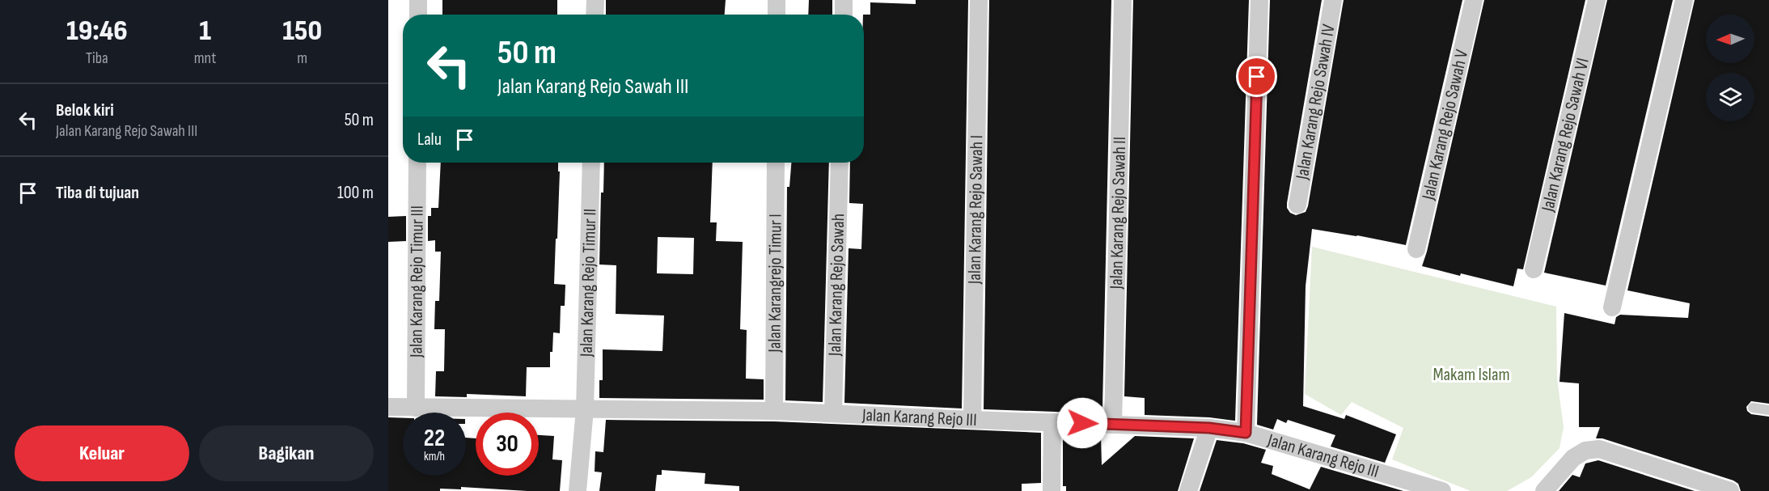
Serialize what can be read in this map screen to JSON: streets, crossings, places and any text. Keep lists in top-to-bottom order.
{
  "streets": {
    "street": [
      "Jalan Karang Rejo Sawah IV",
      "Jalan Karang Rejo Sawah V",
      "Jalan Karang Rejo Sawah VI",
      "Jalan Karang Rejo Sawah I",
      "Jalan Karang Rejo Sawah II",
      "Jalan Karang Rejo Timur III",
      "Jalan Karang Rejo Timur II",
      "Jalan Karangrejo Timur I",
      "Jalan Karang Rejo Sawah",
      "Jalan Karang Rejo III"
    ]
  },
  "crossings": [
    ["Jalan Karang Rejo Sawah I", "Jalan Karang Rejo III"],
    ["Jalan Karang Rejo Sawah II", "Jalan Karang Rejo III"],
    ["Jalan Karang Rejo Timur III", "Jalan Karang Rejo III"],
    ["Jalan Karang Rejo Timur II", "Jalan Karang Rejo III"],
    ["Jalan Karangrejo Timur I", "Jalan Karang Rejo III"],
    ["Jalan Karang Rejo Sawah", "Jalan Karang Rejo III"]
  ],
  "parks": ["Makam Islam"],
  "north": "left",
  "page": {
    "eta": [
      "19:46",
      "Tiba",
      "1",
      "mnt",
      "150",
      "m"
    ],
    "turn": ["50 m", "Jalan Karang Rejo Sawah III"],
    "list": [
      {
        "name": "Belok kiri",
        "note": "Jalan Karang Rejo Sawah III",
        "value": "50 m"
      },
      {
        "name": "Tiba di tujuan",
        "value": "100 m"
      }
    ],
    "then": "Lalu",
    "speed": "22 km/h",
    "limit": "30",
    "buttons": ["Keluar", "Bagikan"]
  }
}
